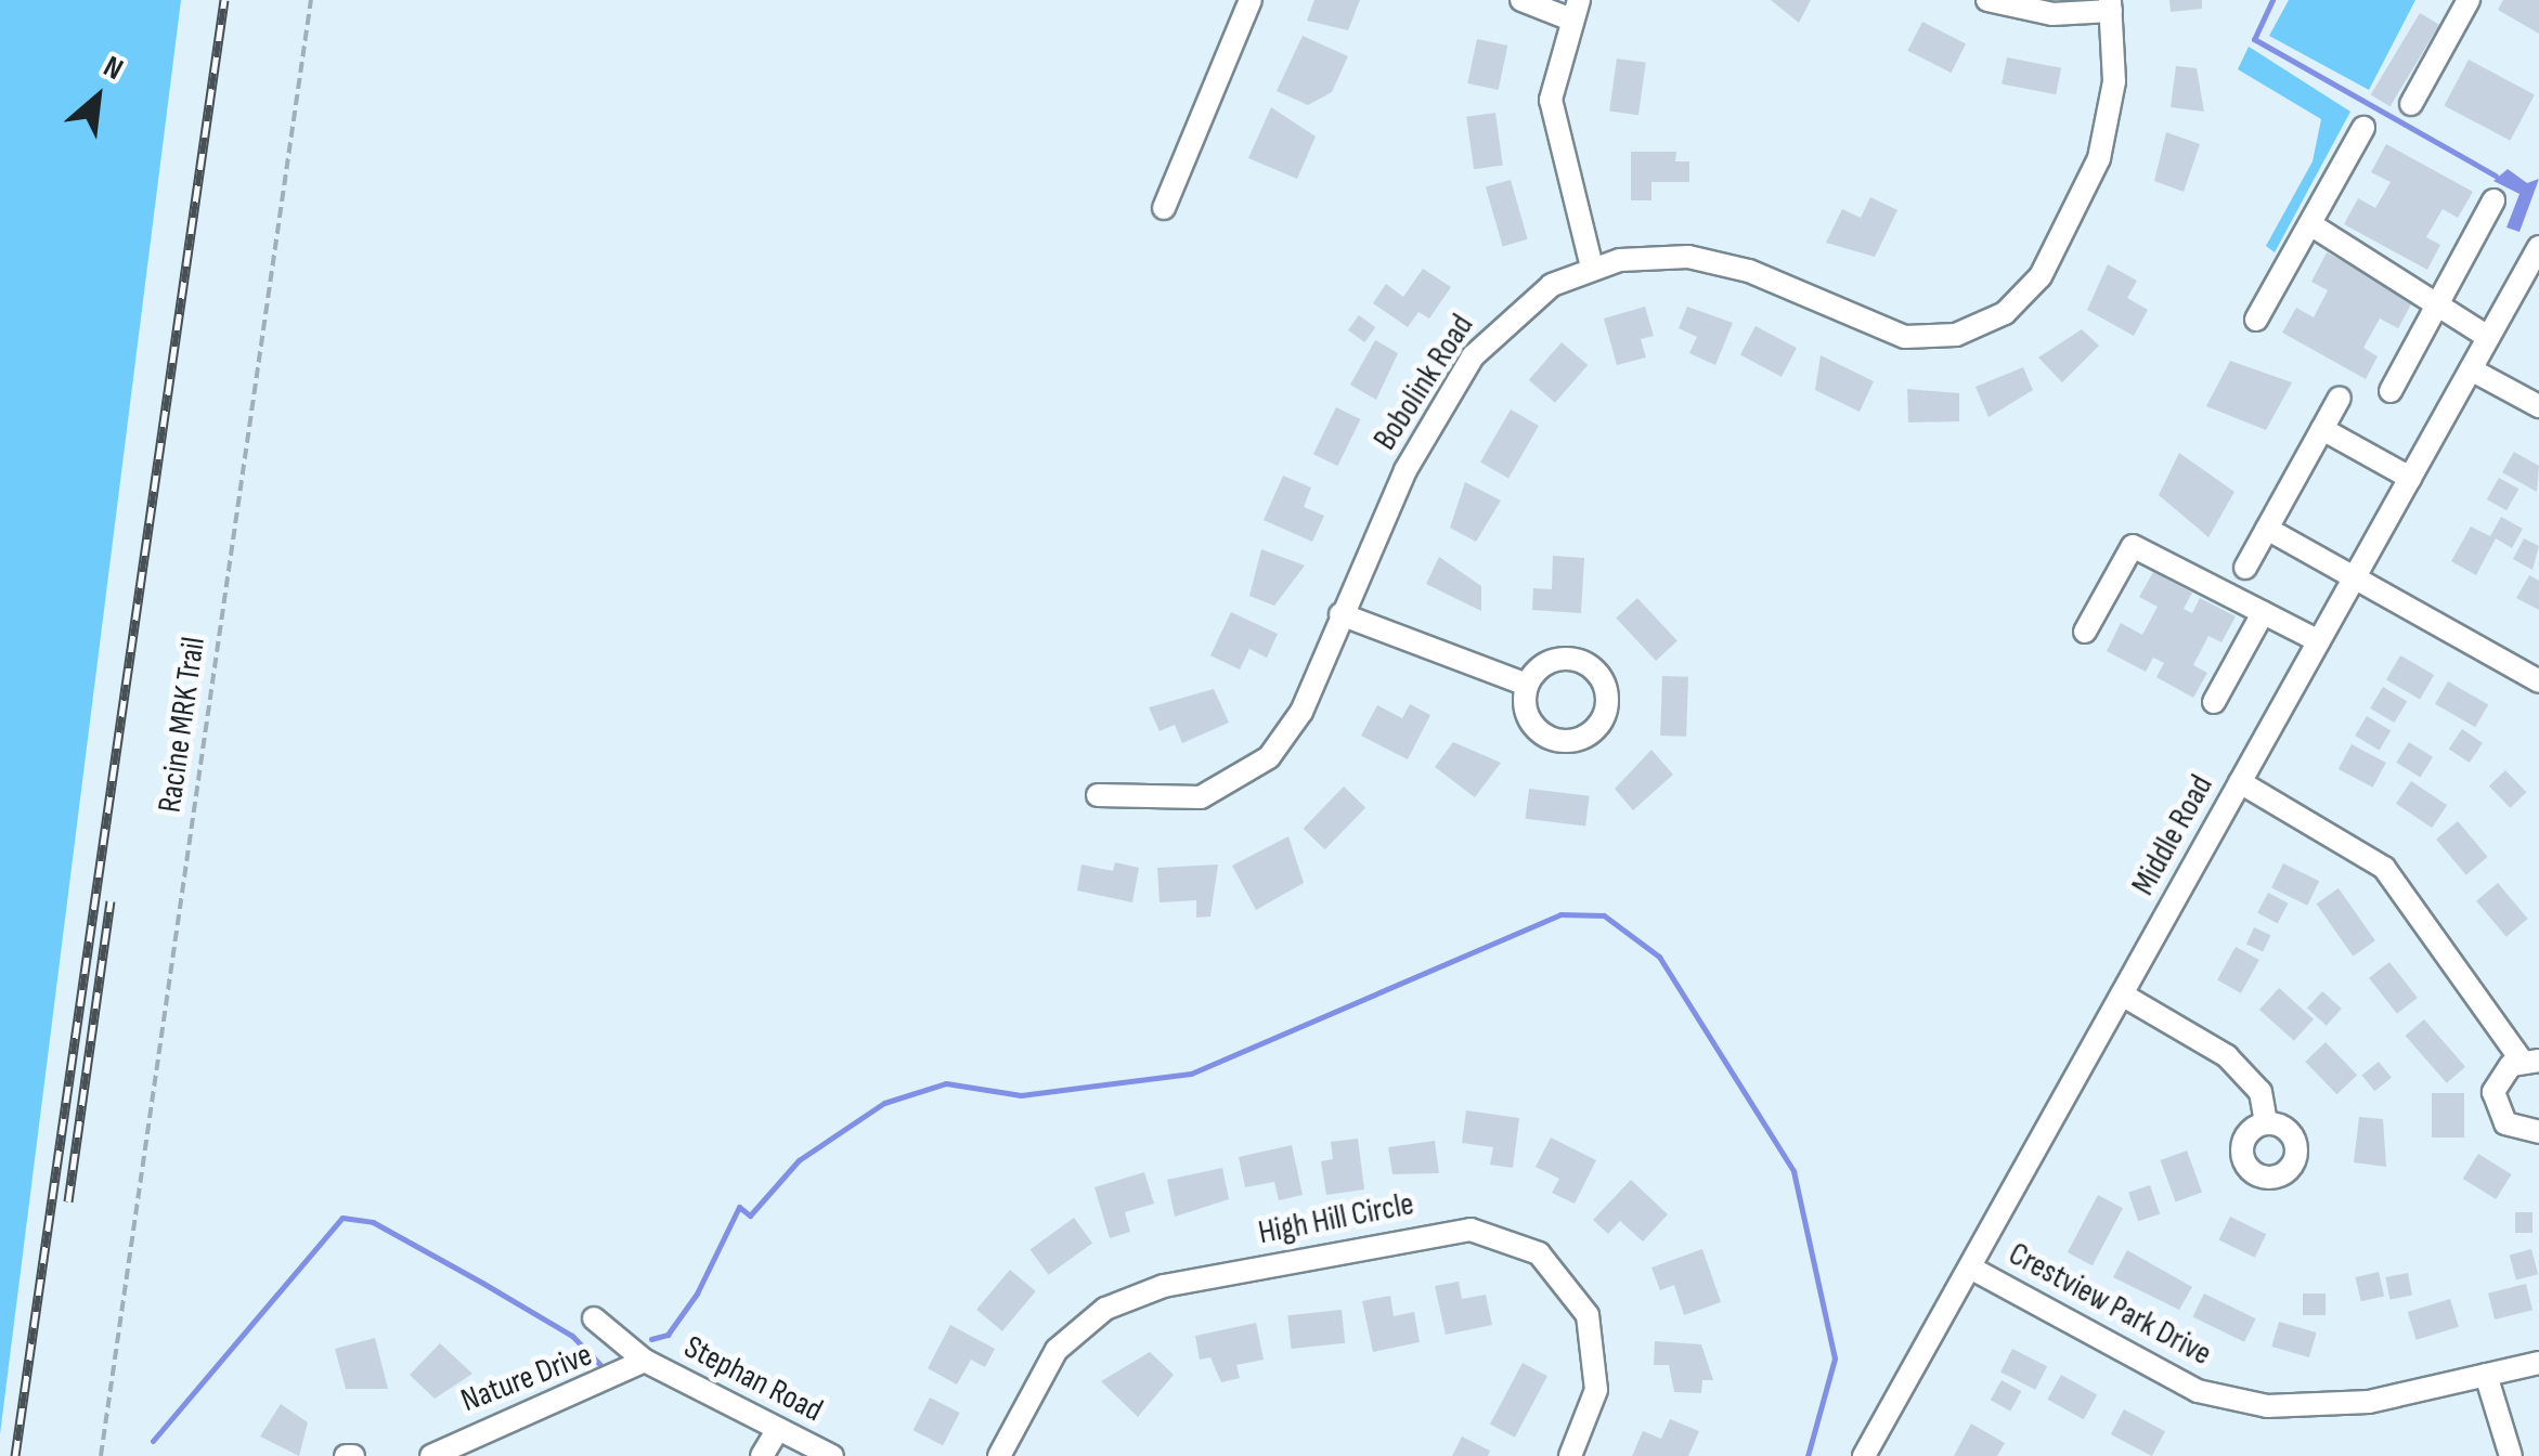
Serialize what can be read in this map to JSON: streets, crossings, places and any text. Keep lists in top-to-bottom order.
{
  "streets": {
    "street": [
      "Bobolink Road",
      "Middle Road",
      "High Hill Circle",
      "Crestview Park Drive",
      "Nature Drive",
      "Stephan Road"
    ],
    "path": ["Racine MRK Trail"]
  },
  "crossings": [
    ["Middle Road", "Crestview Park Drive"],
    ["Nature Drive", "Stephan Road"]
  ],
  "north": "top right"
}
